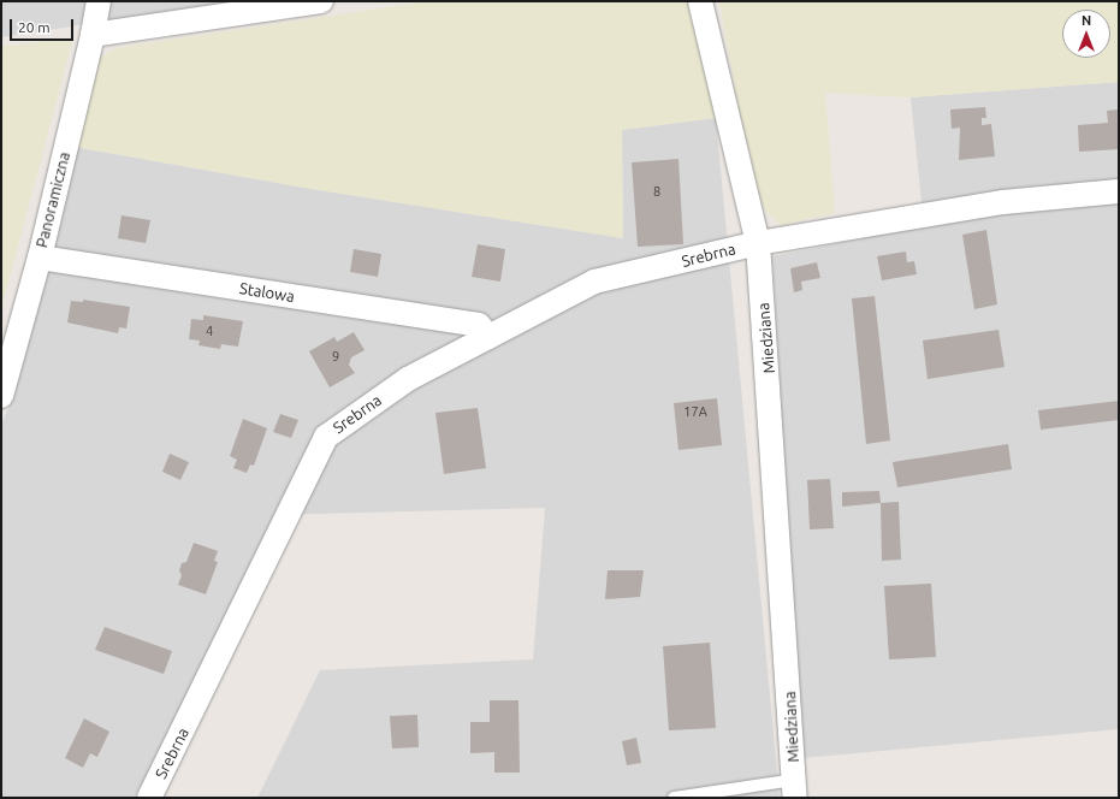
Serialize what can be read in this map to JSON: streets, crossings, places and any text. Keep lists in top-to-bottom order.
{
  "streets": {
    "street": [
      "Panoramiczna",
      "Srebrna",
      "Stalowa",
      "Miedziana"
    ]
  },
  "crossings": [
    ["Panoramiczna", "Stalowa"],
    ["Srebrna", "Stalowa"],
    ["Srebrna", "Miedziana"]
  ],
  "house_numbers": [
    "8",
    "4",
    "9",
    "17A"
  ],
  "scale_bar": "20 m",
  "north": "top"
}
